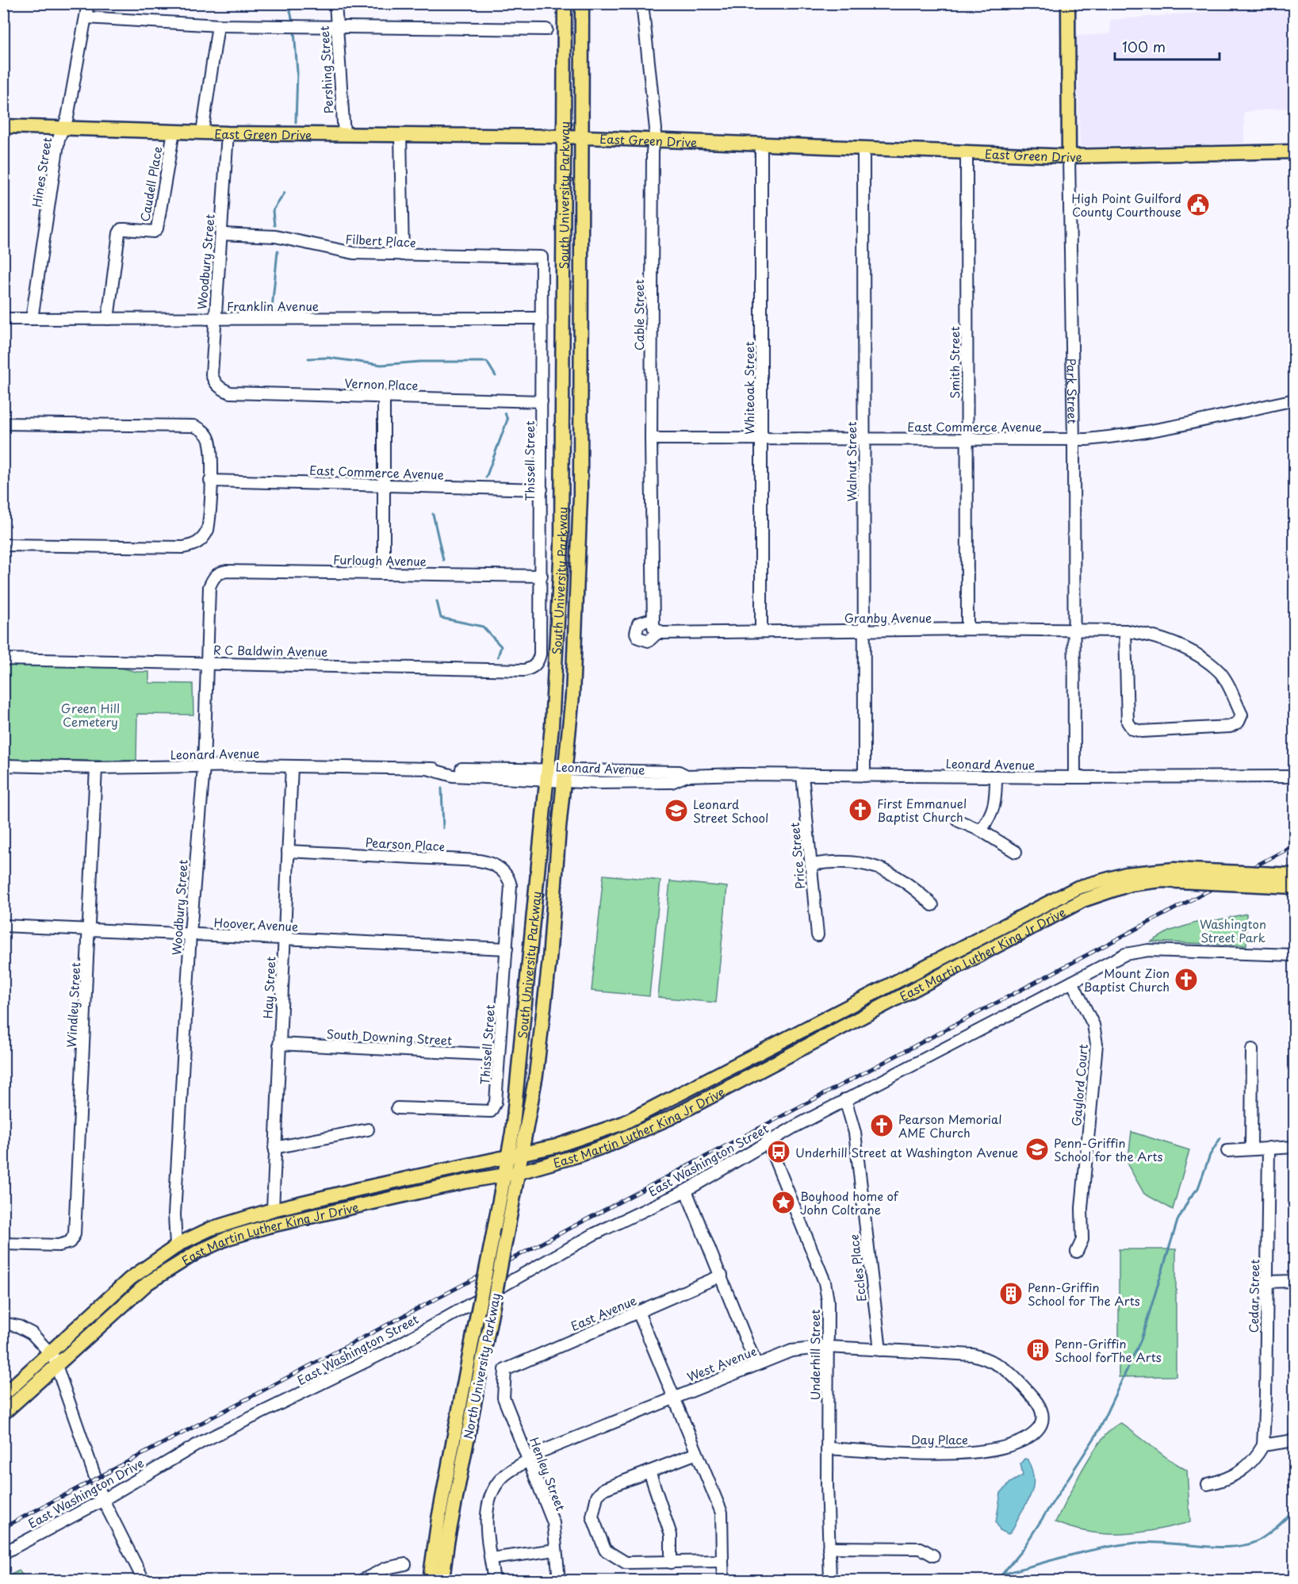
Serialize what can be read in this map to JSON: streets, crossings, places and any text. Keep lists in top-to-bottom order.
{
  "streets": {
    "main road": [
      "East Green Drive",
      "South University Parkway",
      "Park Street",
      "East Martin Luther King Jr Drive",
      "North University Parkway"
    ],
    "street": [
      "Pershing Street",
      "Hines Street",
      "Caudell Place",
      "Filbert Place",
      "Woodbury Street",
      "Franklin Avenue",
      "Cable Street",
      "Smith Street",
      "Vernon Place",
      "Whiteoak Street",
      "East Commerce Avenue",
      "Thissell Street",
      "Walnut Street",
      "Furlough Avenue",
      "Granby Avenue",
      "R C Baldwin Avenue",
      "Leonard Avenue",
      "Pearson Place",
      "Price Street",
      "Hoover Avenue",
      "Hay Street",
      "Windley Street",
      "South Downing Street",
      "Gaylord Court",
      "East Washington Street",
      "Eccles Place",
      "Cedar Street",
      "East Avenue",
      "Underhill Street",
      "West Avenue",
      "Day Place",
      "Henley Street",
      "East Washington Drive"
    ]
  },
  "crossings": [
    ["Pershing Street", "East Green Drive"],
    ["East Green Drive", "Hines Street"],
    ["East Green Drive", "Caudell Place"],
    ["East Green Drive", "South University Parkway"],
    ["East Green Drive", "Woodbury Street"],
    ["East Green Drive", "Cable Street"],
    ["East Green Drive", "Smith Street"],
    ["East Green Drive", "Whiteoak Street"],
    ["East Green Drive", "Park Street"],
    ["East Green Drive", "Walnut Street"],
    ["Hines Street", "Franklin Avenue"],
    ["Caudell Place", "Franklin Avenue"],
    ["South University Parkway", "Leonard Avenue"],
    ["South University Parkway", "East Martin Luther King Jr Drive"],
    ["South University Parkway", "North University Parkway"],
    ["Filbert Place", "Woodbury Street"],
    ["Filbert Place", "Thissell Street"],
    ["Woodbury Street", "Franklin Avenue"],
    ["Woodbury Street", "Vernon Place"],
    ["Woodbury Street", "Furlough Avenue"],
    ["Woodbury Street", "R C Baldwin Avenue"],
    ["Woodbury Street", "Leonard Avenue"],
    ["Woodbury Street", "Hoover Avenue"],
    ["Woodbury Street", "East Martin Luther King Jr Drive"],
    ["Franklin Avenue", "Thissell Street"],
    ["Cable Street", "East Commerce Avenue"],
    ["Cable Street", "Granby Avenue"],
    ["Smith Street", "East Commerce Avenue"],
    ["Smith Street", "Granby Avenue"],
    ["Vernon Place", "Thissell Street"],
    ["Whiteoak Street", "East Commerce Avenue"],
    ["Whiteoak Street", "Granby Avenue"],
    ["Park Street", "East Commerce Avenue"],
    ["Park Street", "Granby Avenue"],
    ["Park Street", "Leonard Avenue"],
    ["East Commerce Avenue", "Thissell Street"],
    ["East Commerce Avenue", "Walnut Street"],
    ["Thissell Street", "Furlough Avenue"],
    ["Thissell Street", "R C Baldwin Avenue"],
    ["Thissell Street", "Pearson Place"],
    ["Thissell Street", "Hoover Avenue"],
    ["Thissell Street", "South Downing Street"],
    ["Walnut Street", "Granby Avenue"],
    ["Walnut Street", "Leonard Avenue"],
    ["Leonard Avenue", "Price Street"],
    ["Leonard Avenue", "Hay Street"],
    ["Leonard Avenue", "Windley Street"],
    ["Pearson Place", "Hay Street"],
    ["Hoover Avenue", "Hay Street"],
    ["Hoover Avenue", "Windley Street"],
    ["East Martin Luther King Jr Drive", "Hay Street"],
    ["East Martin Luther King Jr Drive", "North University Parkway"],
    ["Hay Street", "South Downing Street"],
    ["Gaylord Court", "East Washington Street"],
    ["East Washington Street", "Eccles Place"],
    ["East Washington Street", "Underhill Street"],
    ["East Washington Street", "East Washington Drive"],
    ["Eccles Place", "West Avenue"],
    ["East Avenue", "Henley Street"],
    ["Underhill Street", "West Avenue"],
    ["Underhill Street", "Day Place"],
    ["West Avenue", "Day Place"],
    ["West Avenue", "Henley Street"]
  ],
  "parks": ["Green Hill Cemetery", "Washington Street Park"],
  "places": {
    "public building": ["High Point Guilford County Courthouse"],
    "church": ["First Emmanuel Baptist Church", "Mount Zion Baptist Church", "Pearson Memorial AME Church"],
    "school or university": ["Leonard Street School", "Penn-Griffin School for the Arts"],
    "bus stop": ["Underhill Street at Washington Avenue"],
    "place": ["Boyhood home of John Coltrane"],
    "building": ["Penn-Griffin School for The Arts", "Penn-Griffin School forThe Arts"]
  },
  "scale_bar": "100 m"
}
